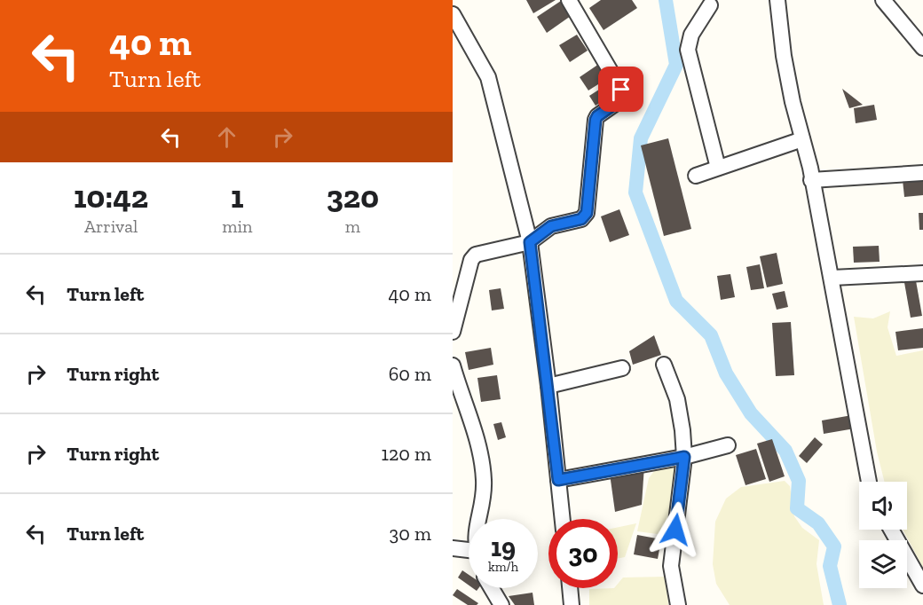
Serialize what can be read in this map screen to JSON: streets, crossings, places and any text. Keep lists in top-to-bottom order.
{
  "page": {
    "turn": ["40 m", "Turn left"],
    "eta": [
      "10:42",
      "Arrival",
      "1",
      "min",
      "320",
      "m"
    ],
    "list": [
      {
        "name": "Turn left",
        "value": "40 m"
      },
      {
        "name": "Turn right",
        "value": "60 m"
      },
      {
        "name": "Turn right",
        "value": "120 m"
      },
      {
        "name": "Turn left",
        "value": "30 m"
      }
    ],
    "speed": "19 km/h",
    "limit": "30"
  }
}
